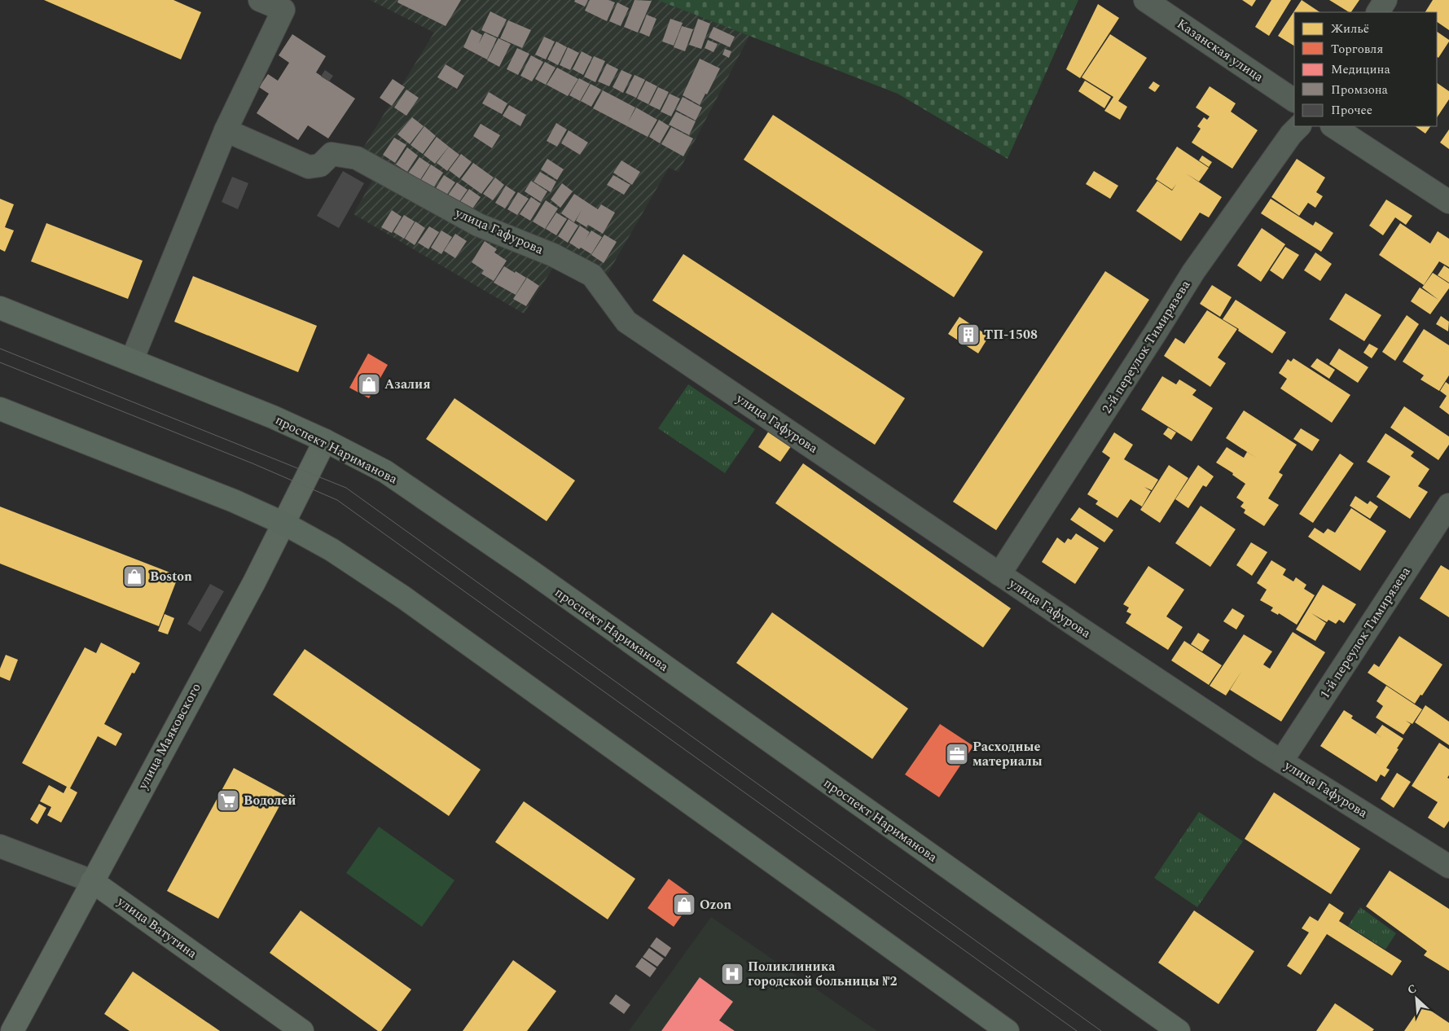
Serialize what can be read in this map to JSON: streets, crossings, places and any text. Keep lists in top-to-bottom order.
{
  "streets": {
    "main road": ["проспект Нариманова"],
    "street": [
      "Казанская улица",
      "улица Гафурова",
      "2-й переулок Тимирязева",
      "1-й переулок Тимирязева",
      "улица Маяковского",
      "улица Ватутина"
    ]
  },
  "crossings": [
    ["улица Гафурова", "2-й переулок Тимирязева"],
    ["улица Гафурова", "1-й переулок Тимирязева"],
    ["проспект Нариманова", "улица Маяковского"],
    ["улица Маяковского", "улица Ватутина"]
  ],
  "places": {
    "building": ["ТП-1508"],
    "shop": ["Азалия", "Boston", "Ozon"],
    "office": ["Расходные материалы"],
    "supermarket": ["Водолей"],
    "hospital": ["Поликлиника городской больницы №2"]
  },
  "legend": [
    "Жильё",
    "Торговля",
    "Медицина",
    "Промзона",
    "Прочее"
  ],
  "north": "top left"
}
